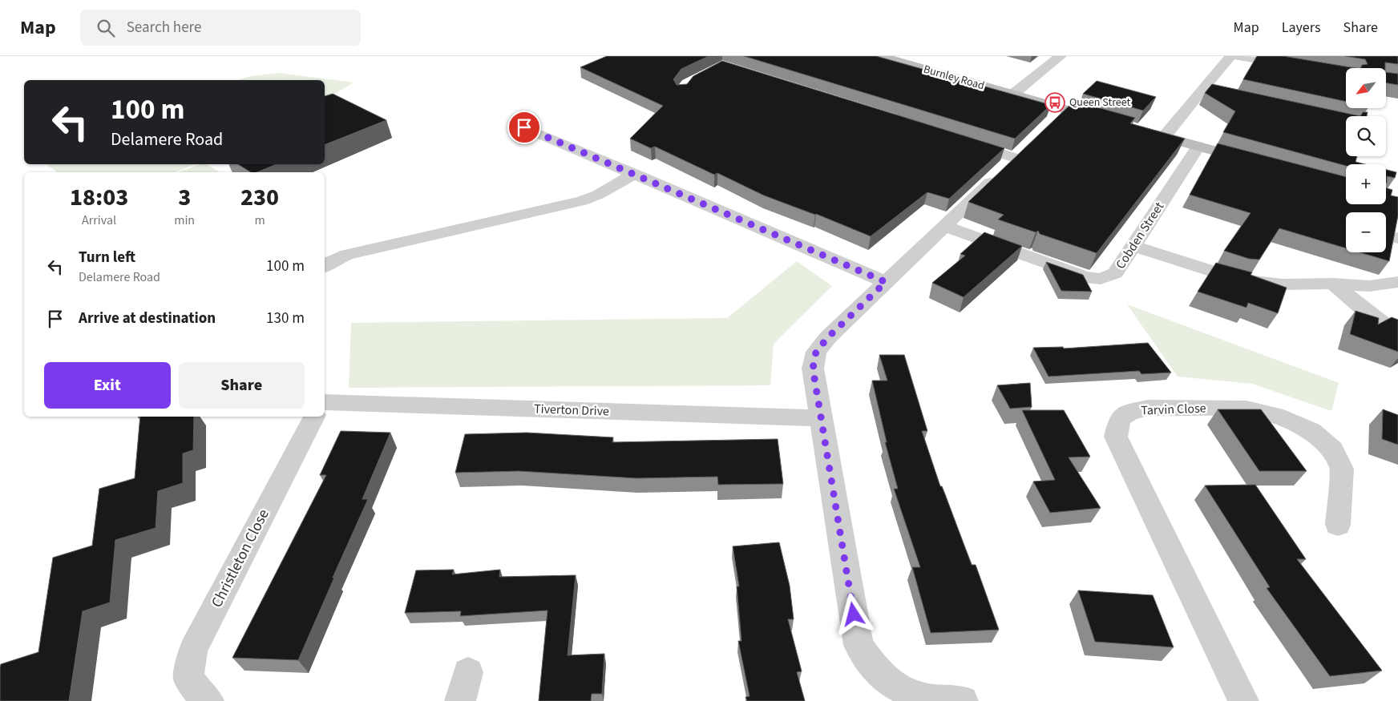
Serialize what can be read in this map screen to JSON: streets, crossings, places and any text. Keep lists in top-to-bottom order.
{
  "streets": {
    "street": [
      "Burnley Road",
      "Cobden Street",
      "Tarvin Close",
      "Tiverton Drive",
      "Christleton Close"
    ]
  },
  "places": {
    "bus stop": ["Queen Street"]
  },
  "north": "bottom left",
  "page": {
    "header": "Map",
    "search": "Search here",
    "nav": ["Map", "Layers", "Share"],
    "map_buttons": ["+", "−"],
    "turn": ["100 m", "Delamere Road"],
    "eta": [
      "18:03",
      "Arrival",
      "3",
      "min",
      "230",
      "m"
    ],
    "list": [
      {
        "name": "Turn left",
        "note": "Delamere Road",
        "value": "100 m"
      },
      {
        "name": "Arrive at destination",
        "value": "130 m"
      }
    ],
    "buttons": ["Exit", "Share"]
  }
}
